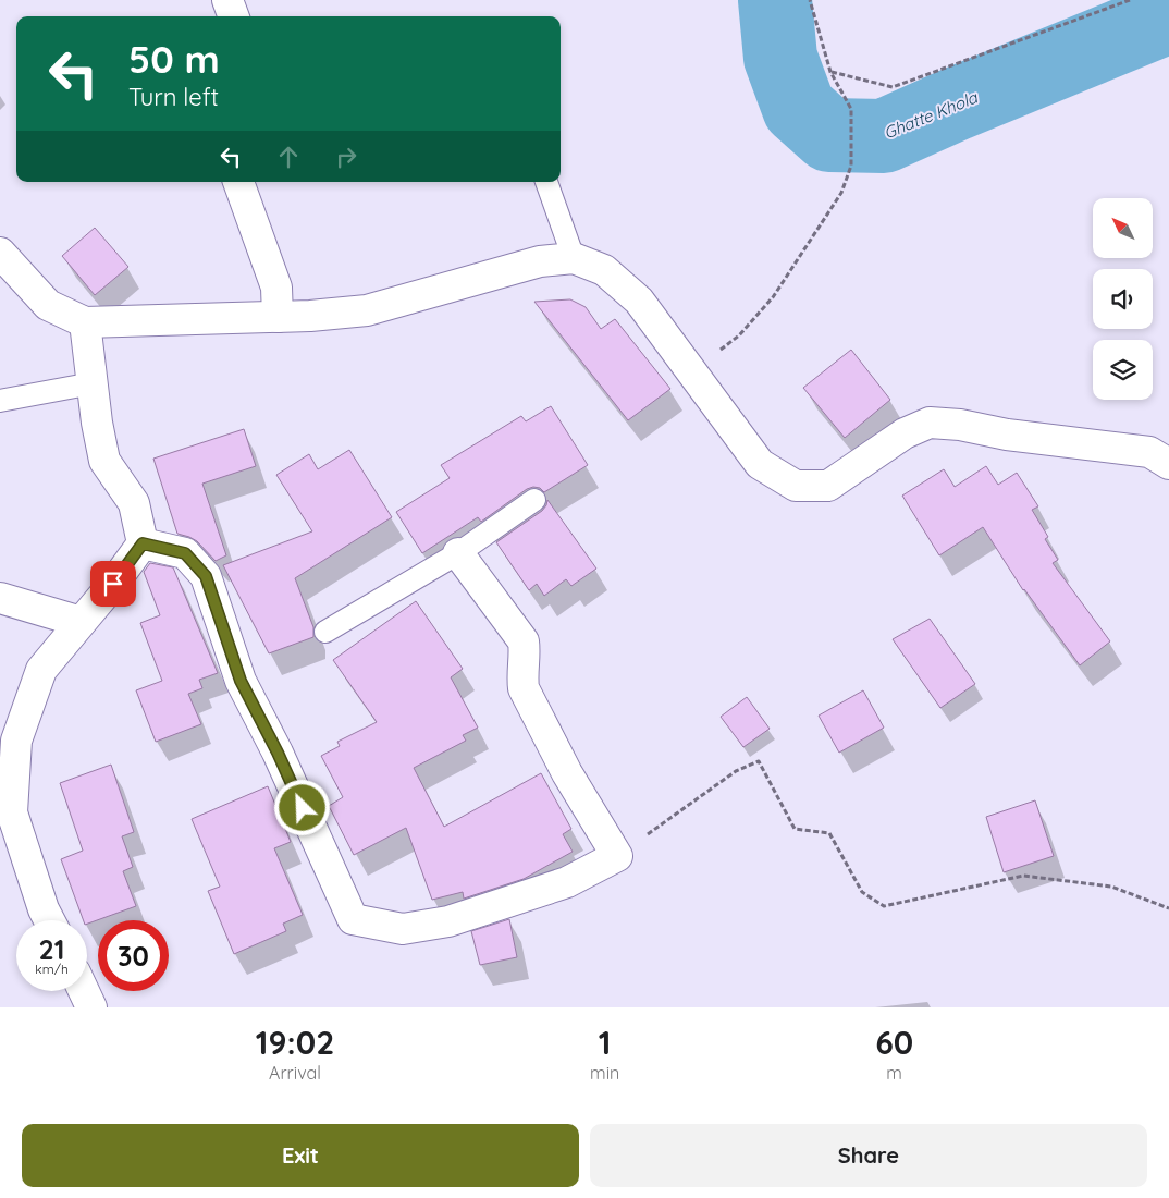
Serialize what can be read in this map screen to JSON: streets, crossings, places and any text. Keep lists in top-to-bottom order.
{
  "water": ["Ghatte Khola"],
  "north": "top left",
  "page": {
    "turn": ["50 m", "Turn left"],
    "speed": "21 km/h",
    "limit": "30",
    "eta": [
      "19:02",
      "Arrival",
      "1",
      "min",
      "60",
      "m"
    ],
    "buttons": ["Exit", "Share"]
  }
}
